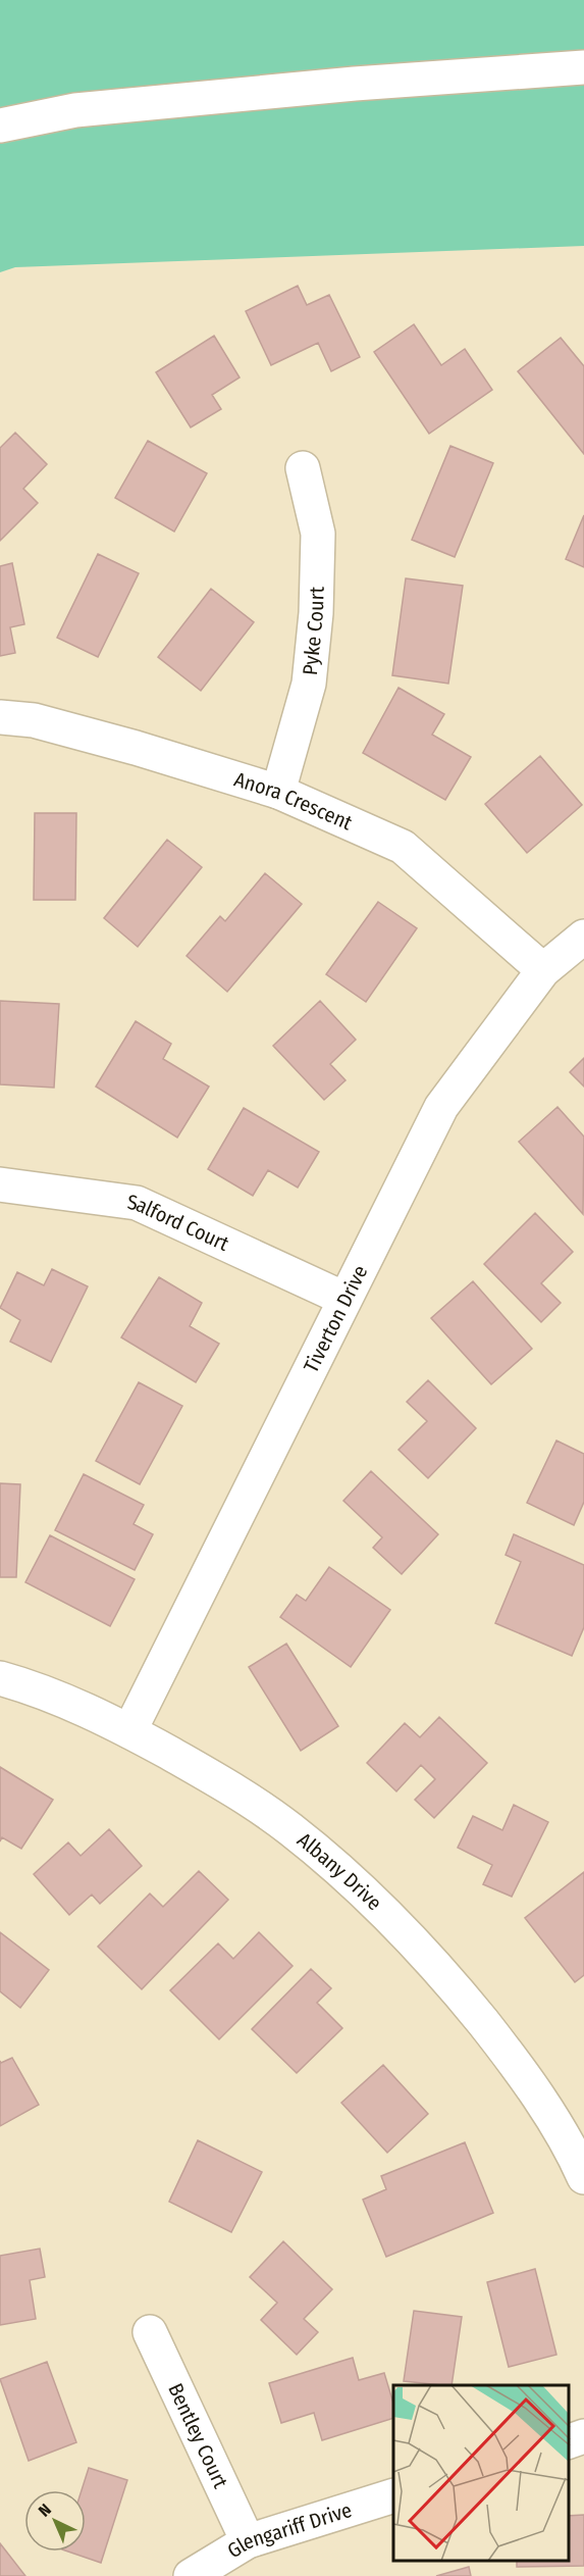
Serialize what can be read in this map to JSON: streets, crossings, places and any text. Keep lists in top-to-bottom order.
{
  "streets": {
    "main road": [
      "Pyke Court",
      "Anora Crescent",
      "Salford Court",
      "Tiverton Drive",
      "Albany Drive",
      "Bentley Court",
      "Glengariff Drive"
    ]
  },
  "crossings": [
    ["Pyke Court", "Anora Crescent"],
    ["Anora Crescent", "Tiverton Drive"],
    ["Salford Court", "Tiverton Drive"],
    ["Tiverton Drive", "Albany Drive"],
    ["Bentley Court", "Glengariff Drive"]
  ],
  "north": "top left"
}
